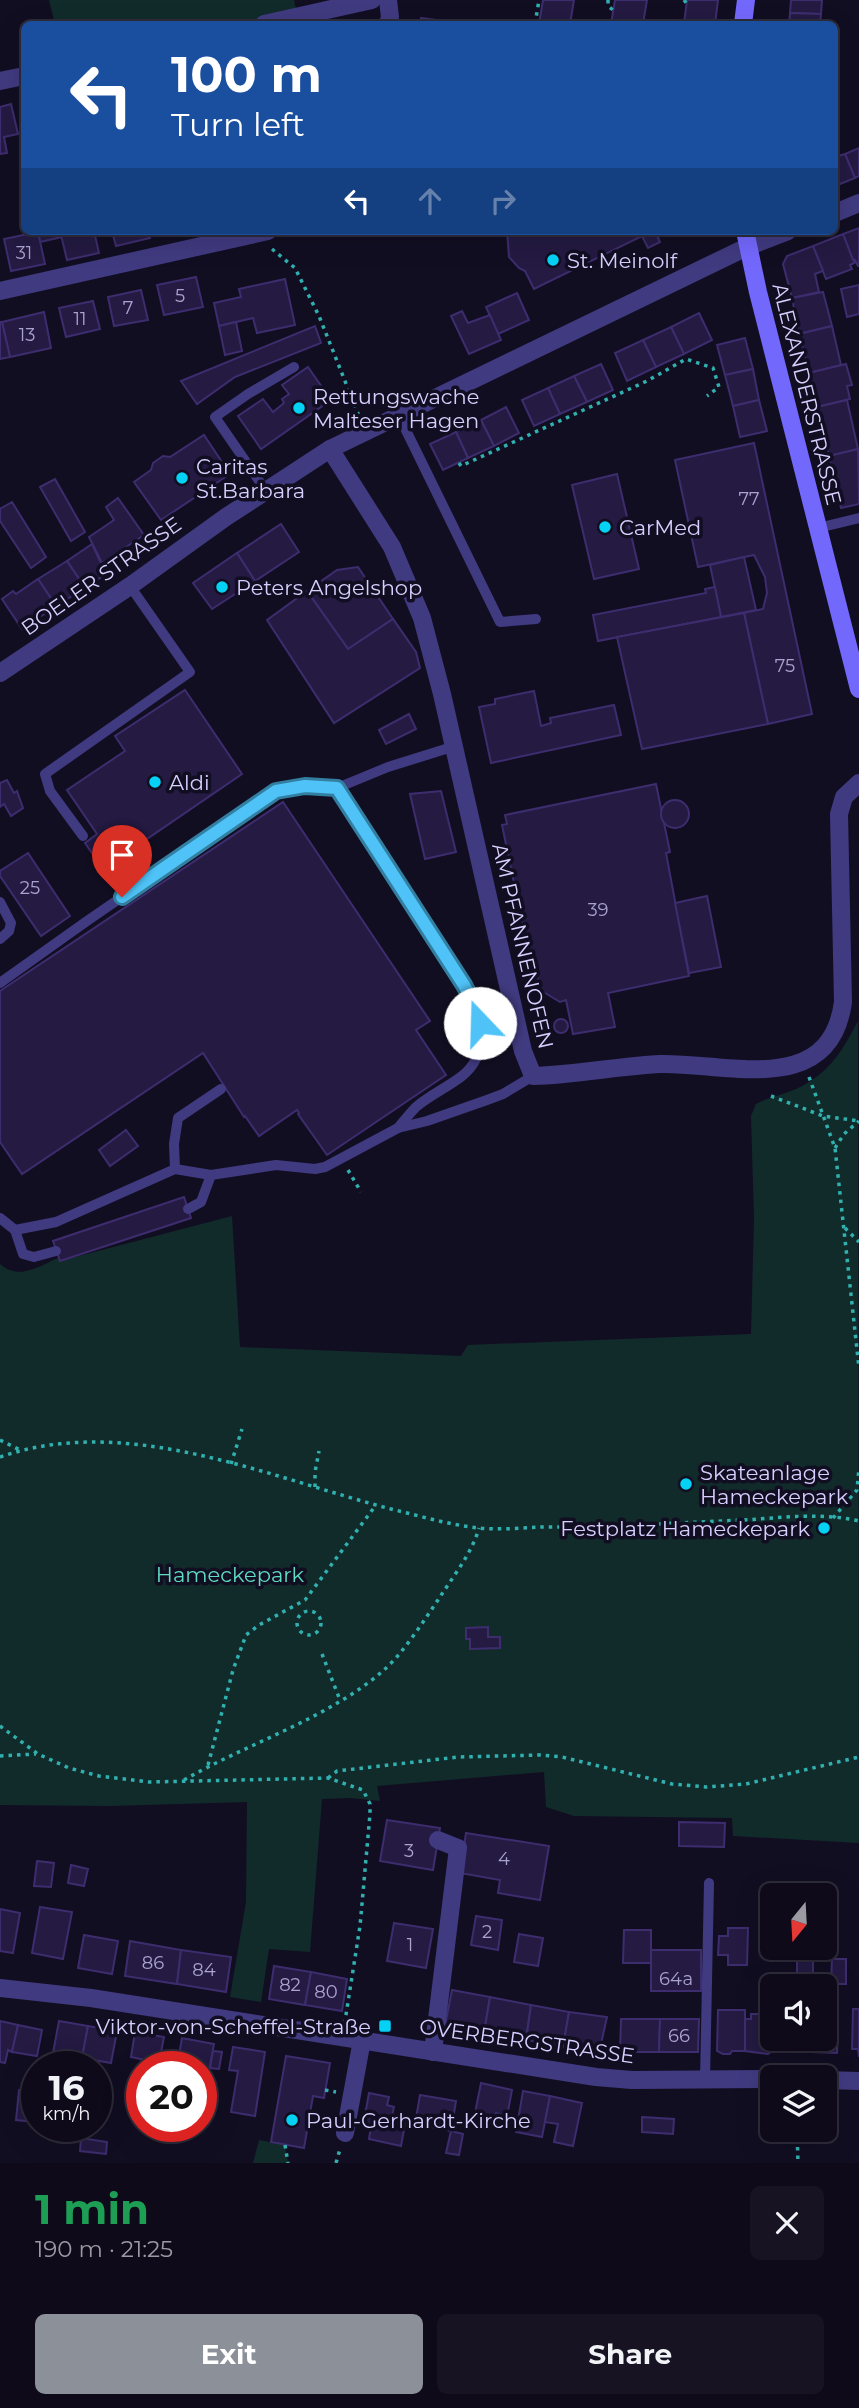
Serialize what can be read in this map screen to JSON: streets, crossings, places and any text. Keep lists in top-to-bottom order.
{
  "streets": {
    "main road": ["ALEXANDERSTRASSE"],
    "street": ["BOELER STRASSE", "AM PFANNENOFEN", "OVERBERGSTRASSE"]
  },
  "crossings": [
    ["ALEXANDERSTRASSE", "BOELER STRASSE"],
    ["BOELER STRASSE", "AM PFANNENOFEN"]
  ],
  "parks": ["Hameckepark"],
  "places": {
    "other": [
      "St. Meinolf",
      "Rettungswache Malteser Hagen",
      "Caritas St.Barbara",
      "CarMed",
      "Peters Angelshop",
      "Aldi",
      "Skateanlage Hameckepark",
      "Festplatz Hameckepark",
      "Paul-Gerhardt-Kirche"
    ],
    "transit": ["Viktor-von-Scheffel-Straße"]
  },
  "house_numbers": [
    "31",
    "5",
    "7",
    "11",
    "13",
    "77",
    "75",
    "25",
    "39",
    "3",
    "4",
    "2",
    "1",
    "86",
    "84",
    "64a",
    "82",
    "80",
    "66"
  ],
  "north": "bottom",
  "page": {
    "turn": ["100 m", "Turn left"],
    "speed": "16 km/h",
    "limit": "20",
    "heading": ["1 min", "190 m · 21:25"],
    "buttons": ["Exit", "Share"]
  }
}
